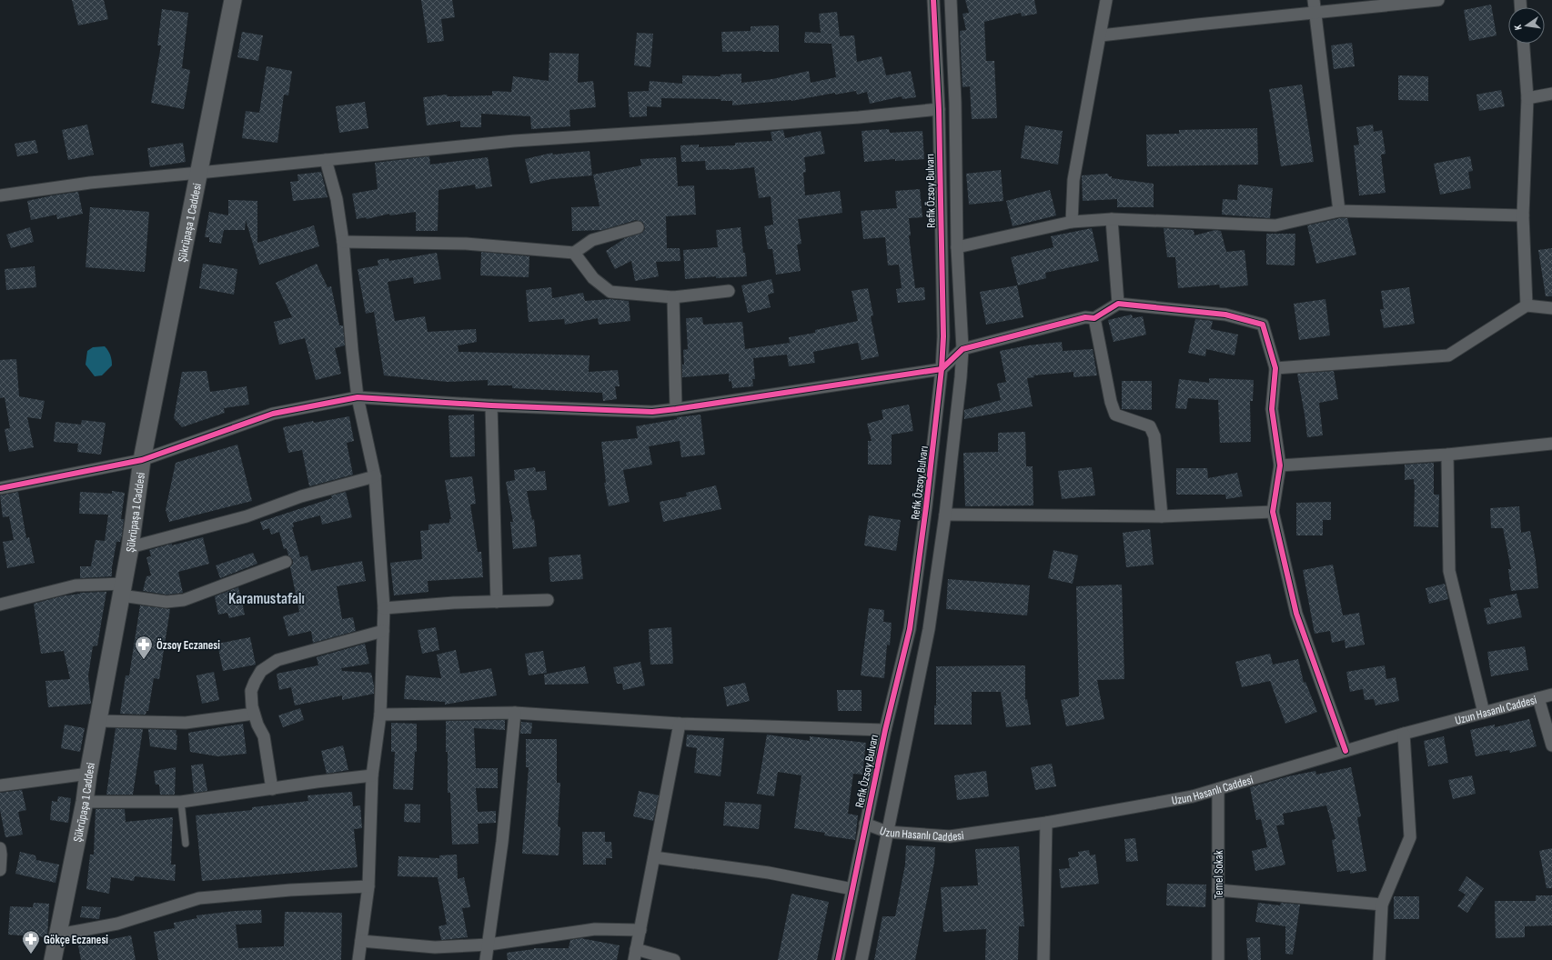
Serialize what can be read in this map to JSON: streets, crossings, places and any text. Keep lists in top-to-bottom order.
{
  "streets": {
    "main road": ["Şükrüpaşa 1 Caddesi"],
    "street": ["Refik Özsoy Bulvarı", "Uzun Hasanlı Caddesi", "Temel Sokak"]
  },
  "crossings": [
    ["Refik Özsoy Bulvarı", "Uzun Hasanlı Caddesi"],
    ["Uzun Hasanlı Caddesi", "Temel Sokak"]
  ],
  "districts": ["Karamustafalı"],
  "places": {
    "pharmacy": ["Özsoy Eczanesi", "Gökçe Eczanesi"]
  },
  "north": "left"
}
